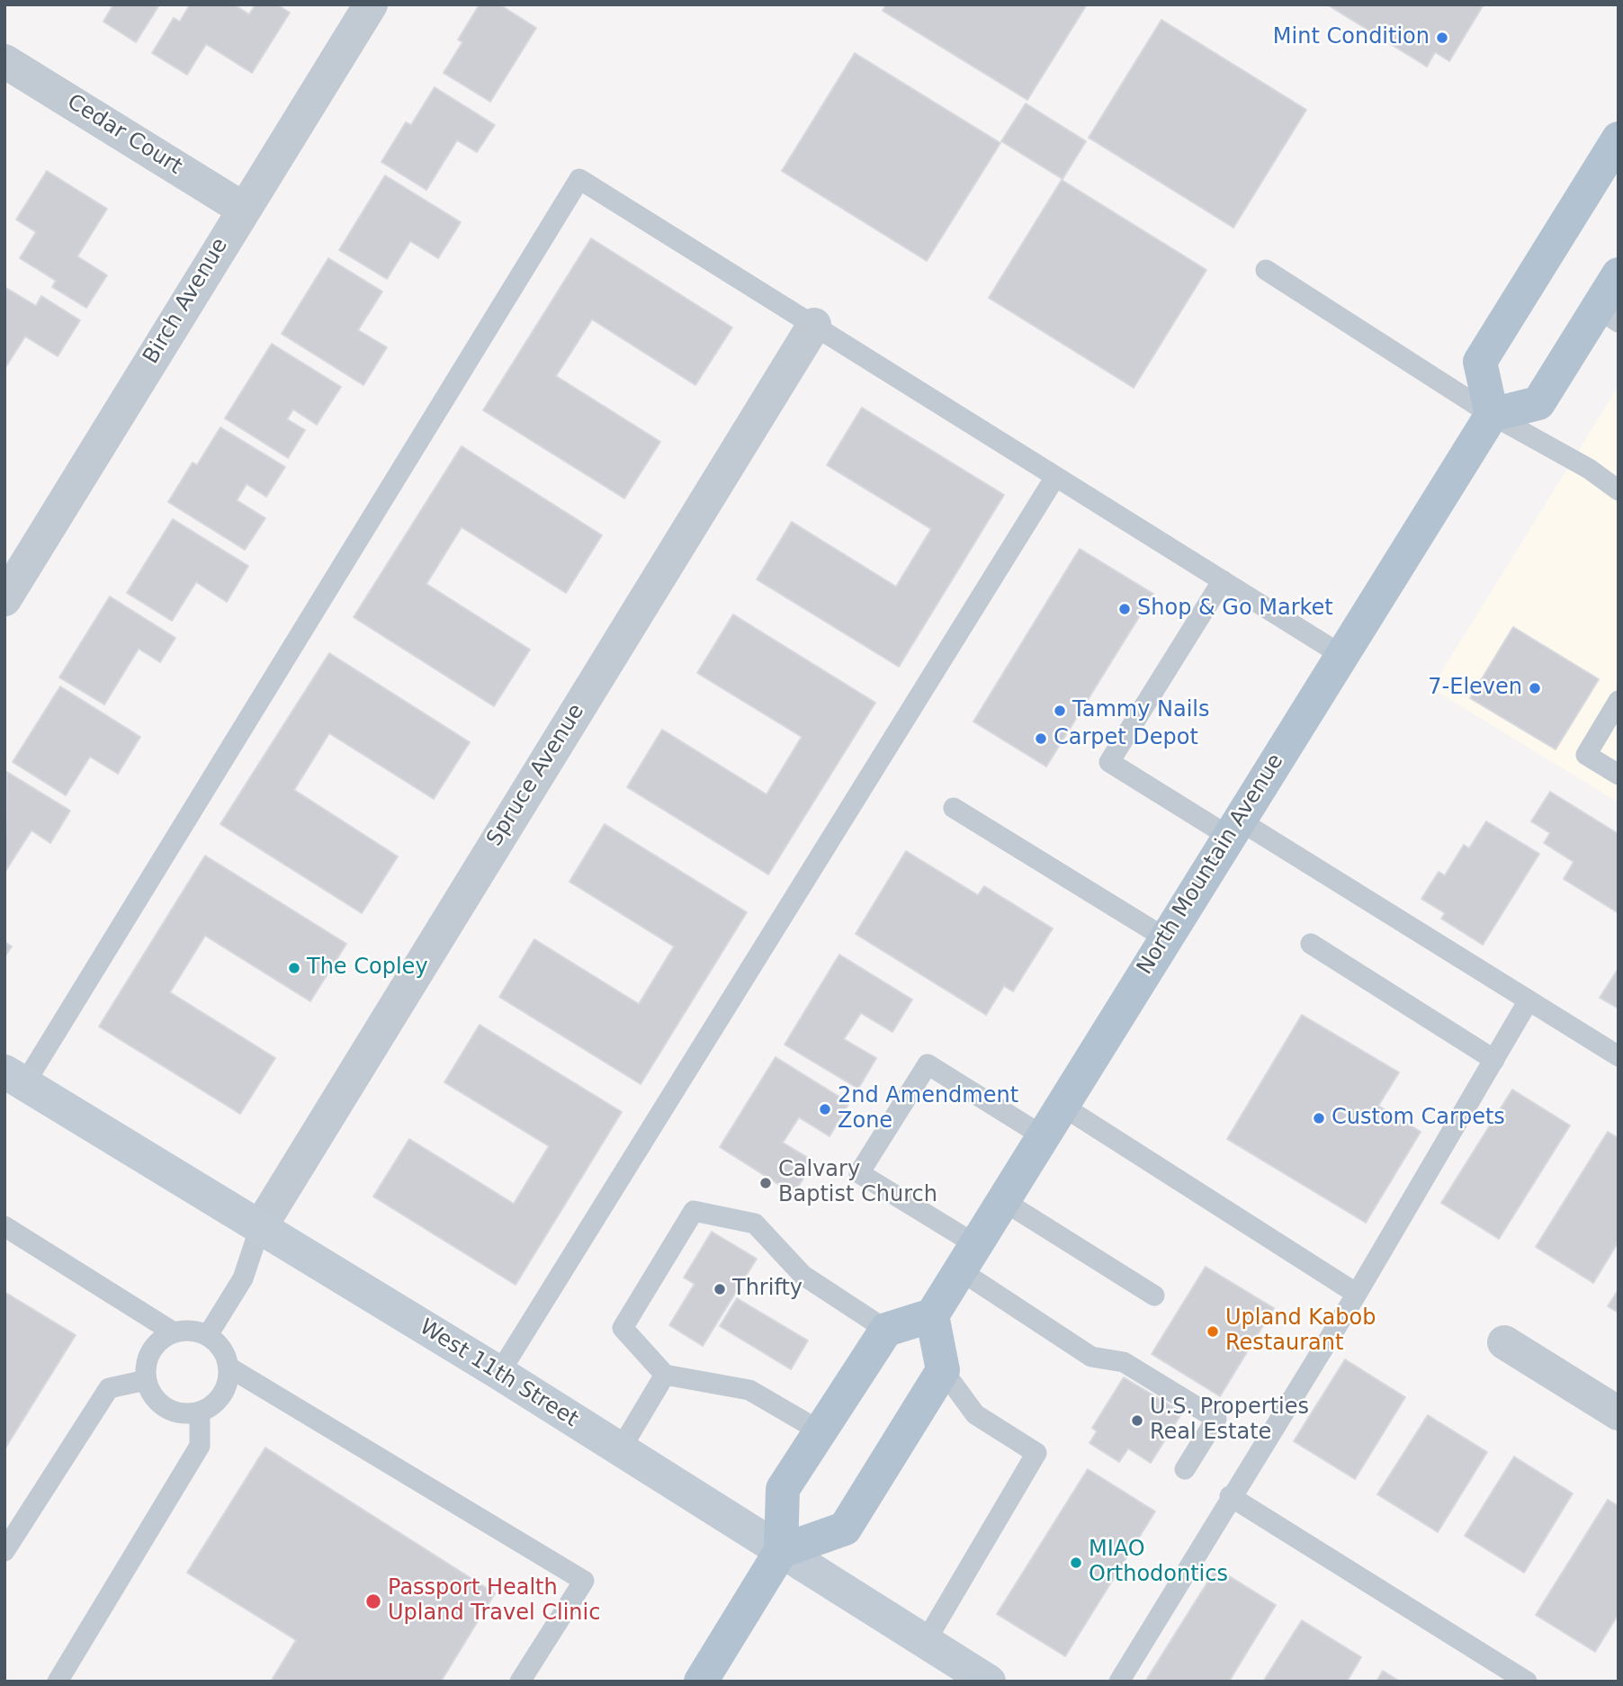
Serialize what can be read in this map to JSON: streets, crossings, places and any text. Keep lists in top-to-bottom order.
{
  "streets": {
    "main road": ["North Mountain Avenue"],
    "street": [
      "Cedar Court",
      "Birch Avenue",
      "Spruce Avenue",
      "West 11th Street"
    ]
  },
  "crossings": [
    ["Cedar Court", "Birch Avenue"],
    ["Spruce Avenue", "West 11th Street"]
  ],
  "places": [
    "Mint Condition",
    "Shop & Go Market",
    "7-Eleven",
    "Tammy Nails",
    "Carpet Depot",
    "The Copley",
    "2nd Amendment Zone",
    "Custom Carpets",
    "Calvary Baptist Church",
    "Thrifty",
    "Upland Kabob Restaurant",
    "U.S. Properties Real Estate",
    "MIAO Orthodontics",
    "Passport Health Upland Travel Clinic"
  ]
}
